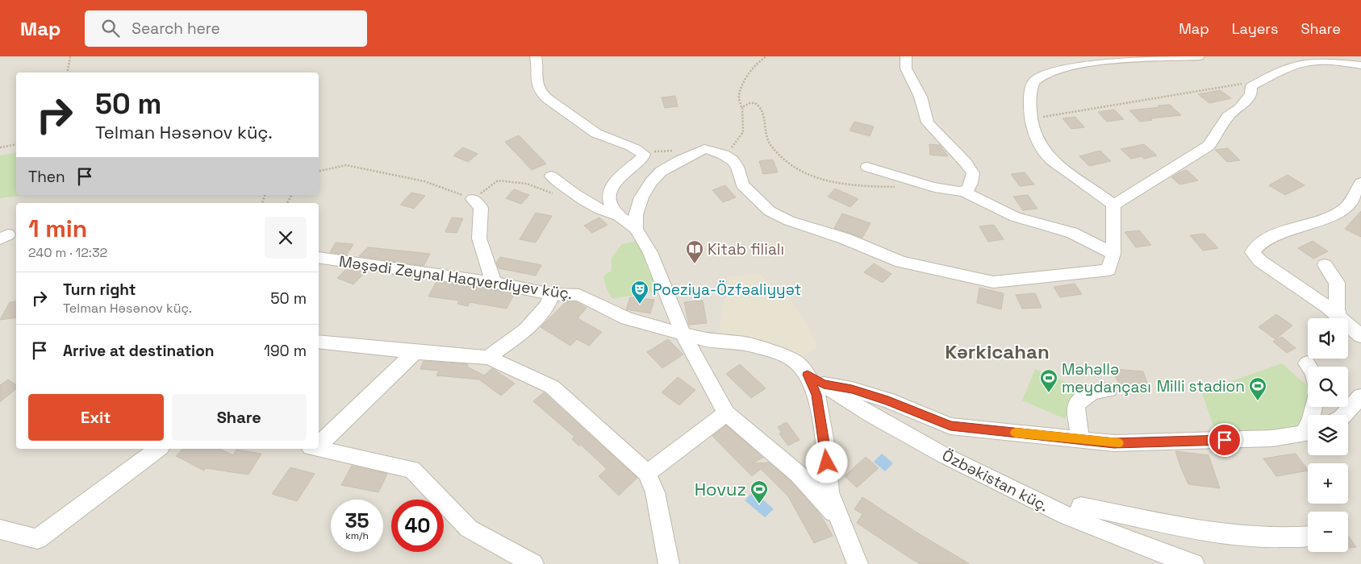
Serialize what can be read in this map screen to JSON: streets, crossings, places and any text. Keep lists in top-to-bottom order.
{
  "streets": {
    "street": ["Məşədi Zeynal Haqverdiyev küç.", "Özbəkistan küç."]
  },
  "crossings": [
    ["Məşədi Zeynal Haqverdiyev küç.", "Özbəkistan küç."]
  ],
  "districts": ["Kərkicahan"],
  "places": {
    "library": ["Kitab filialı"],
    "theatre": ["Poeziya-Özfəaliyyət"],
    "sports": ["Məhəllə meydançası", "Milli stadion", "Hovuz"]
  },
  "page": {
    "header": "Map",
    "search": "Search here",
    "nav": ["Map", "Layers", "Share"],
    "turn": ["50 m", "Telman Həsənov küç."],
    "then": "Then",
    "heading": ["1 min", "240 m · 12:32"],
    "list": [
      {
        "name": "Turn right",
        "note": "Telman Həsənov küç.",
        "value": "50 m"
      },
      {
        "name": "Arrive at destination",
        "value": "190 m"
      }
    ],
    "map_buttons": ["+", "−"],
    "buttons": ["Exit", "Share"],
    "speed": "35 km/h",
    "limit": "40"
  }
}
